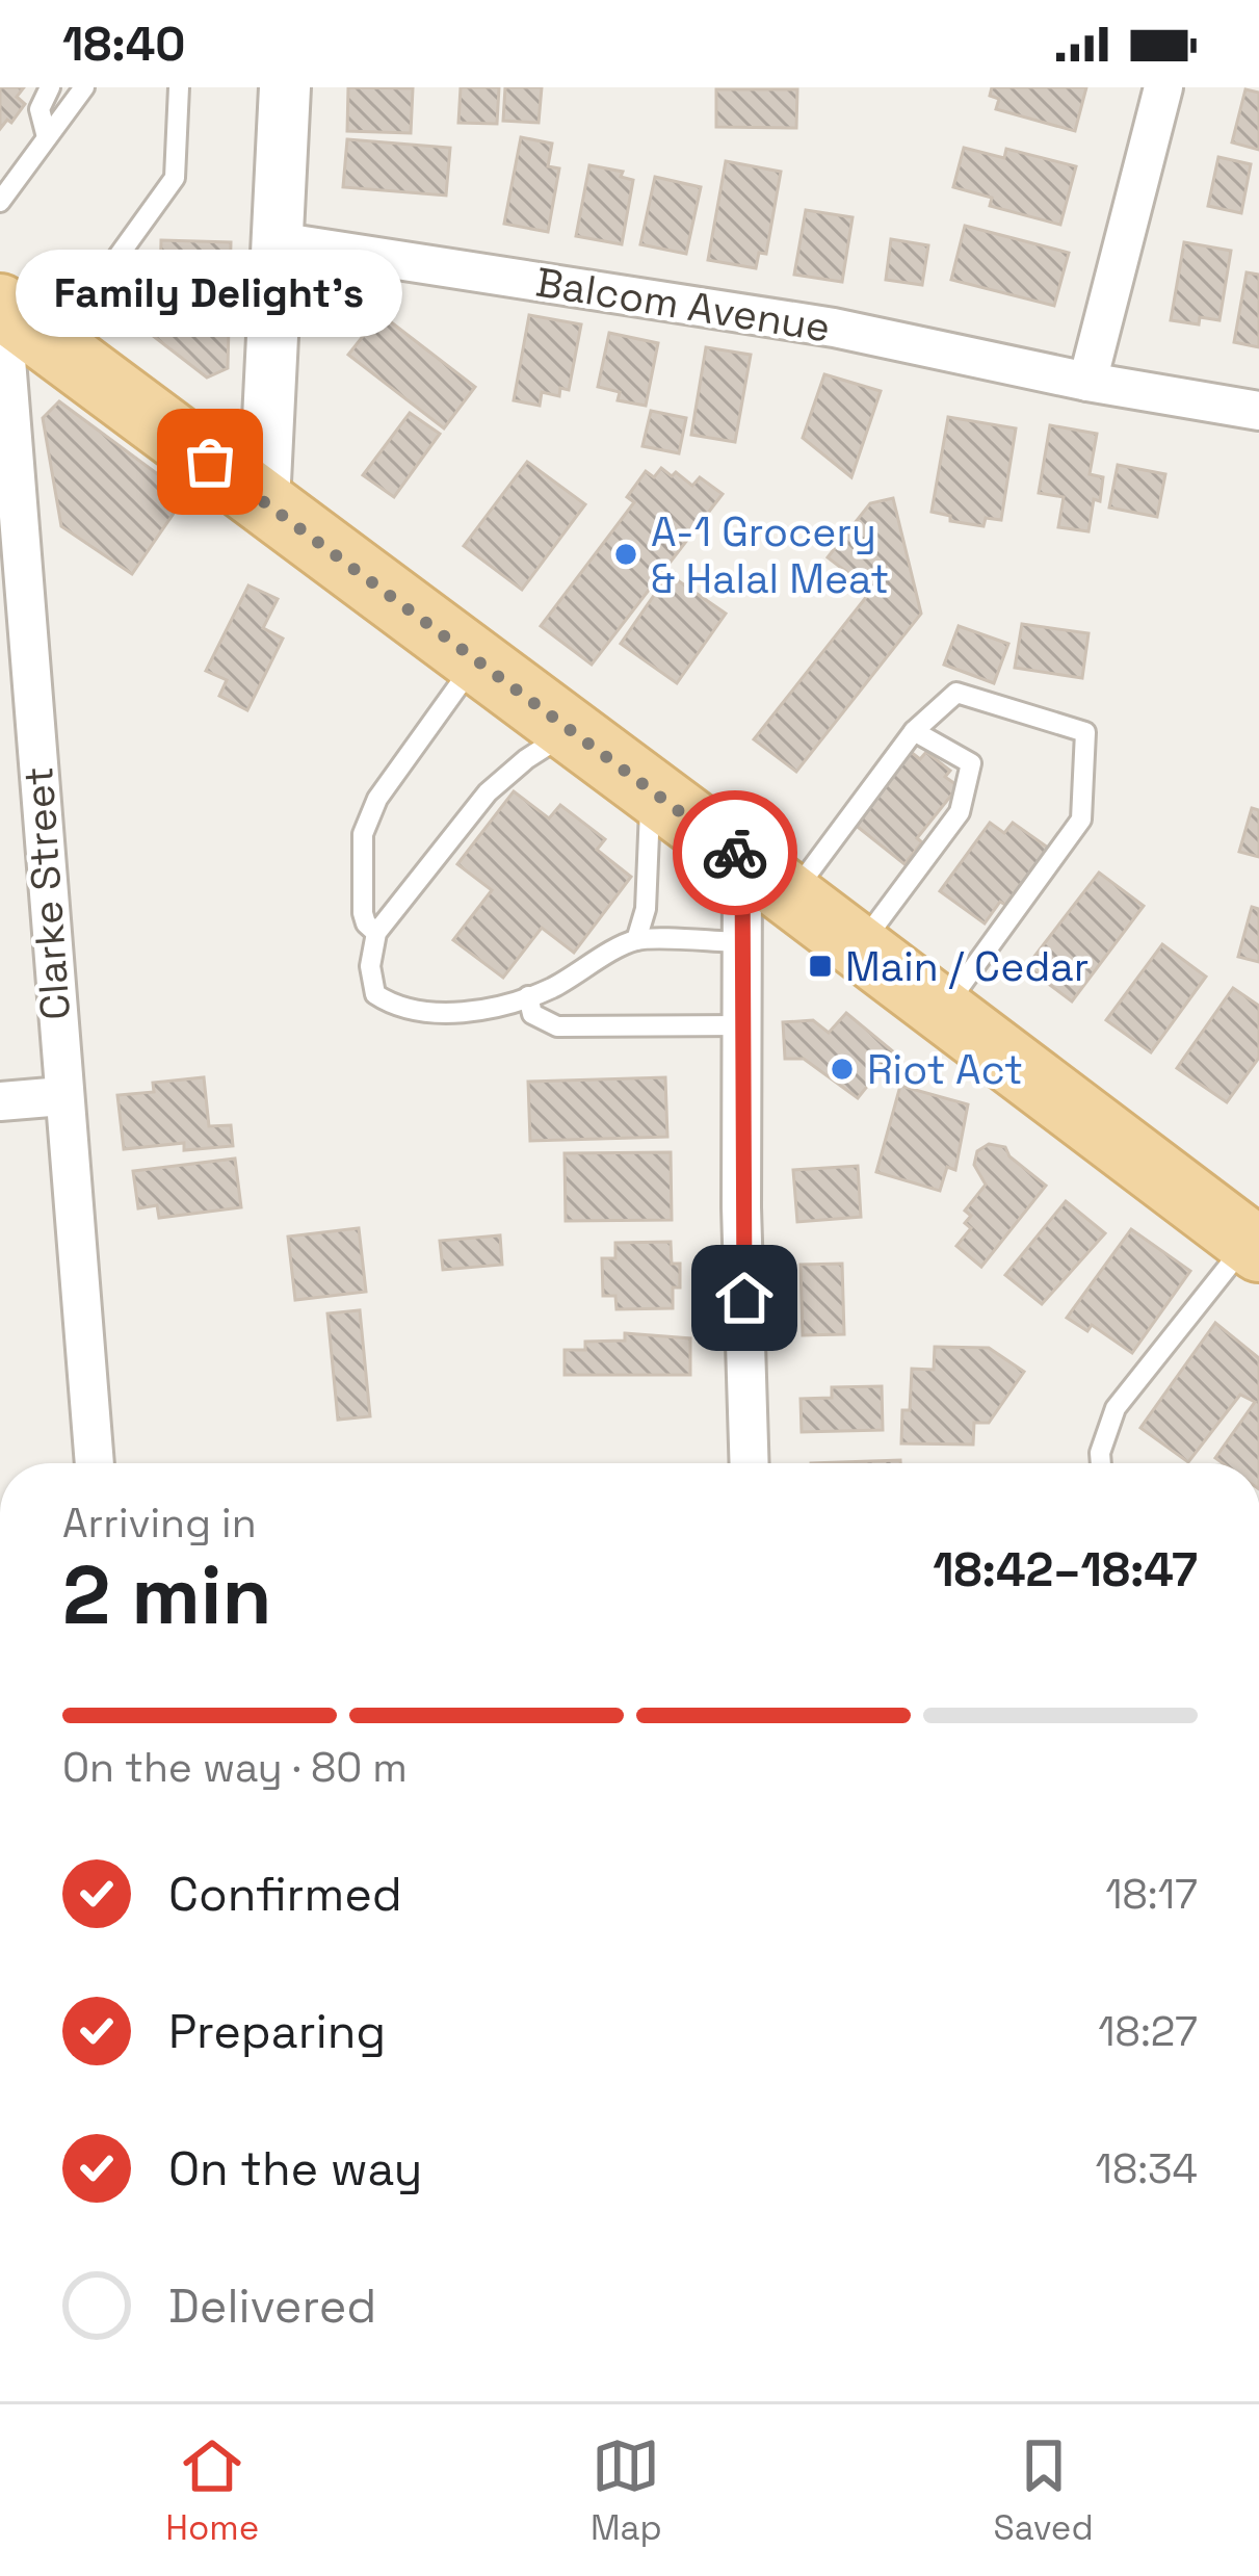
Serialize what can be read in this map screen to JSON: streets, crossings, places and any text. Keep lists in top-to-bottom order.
{
  "streets": {
    "street": ["Balcom Avenue", "Clarke Street"]
  },
  "places": {
    "other": ["Family Delight's", "A-1 Grocery & Halal Meat", "Riot Act"],
    "transit": ["Main / Cedar"]
  },
  "page": {
    "status": "18:40",
    "bubble": "Family Delight's",
    "heading": ["2 min", "Arriving in", "18:42–18:47"],
    "bar": "On the way · 80 m",
    "list": [
      ["Confirmed", "18:17"],
      ["Preparing", "18:27"],
      ["On the way", "18:34"],
      "Delivered"
    ],
    "tabs": ["Home", "Map", "Saved"]
  }
}
